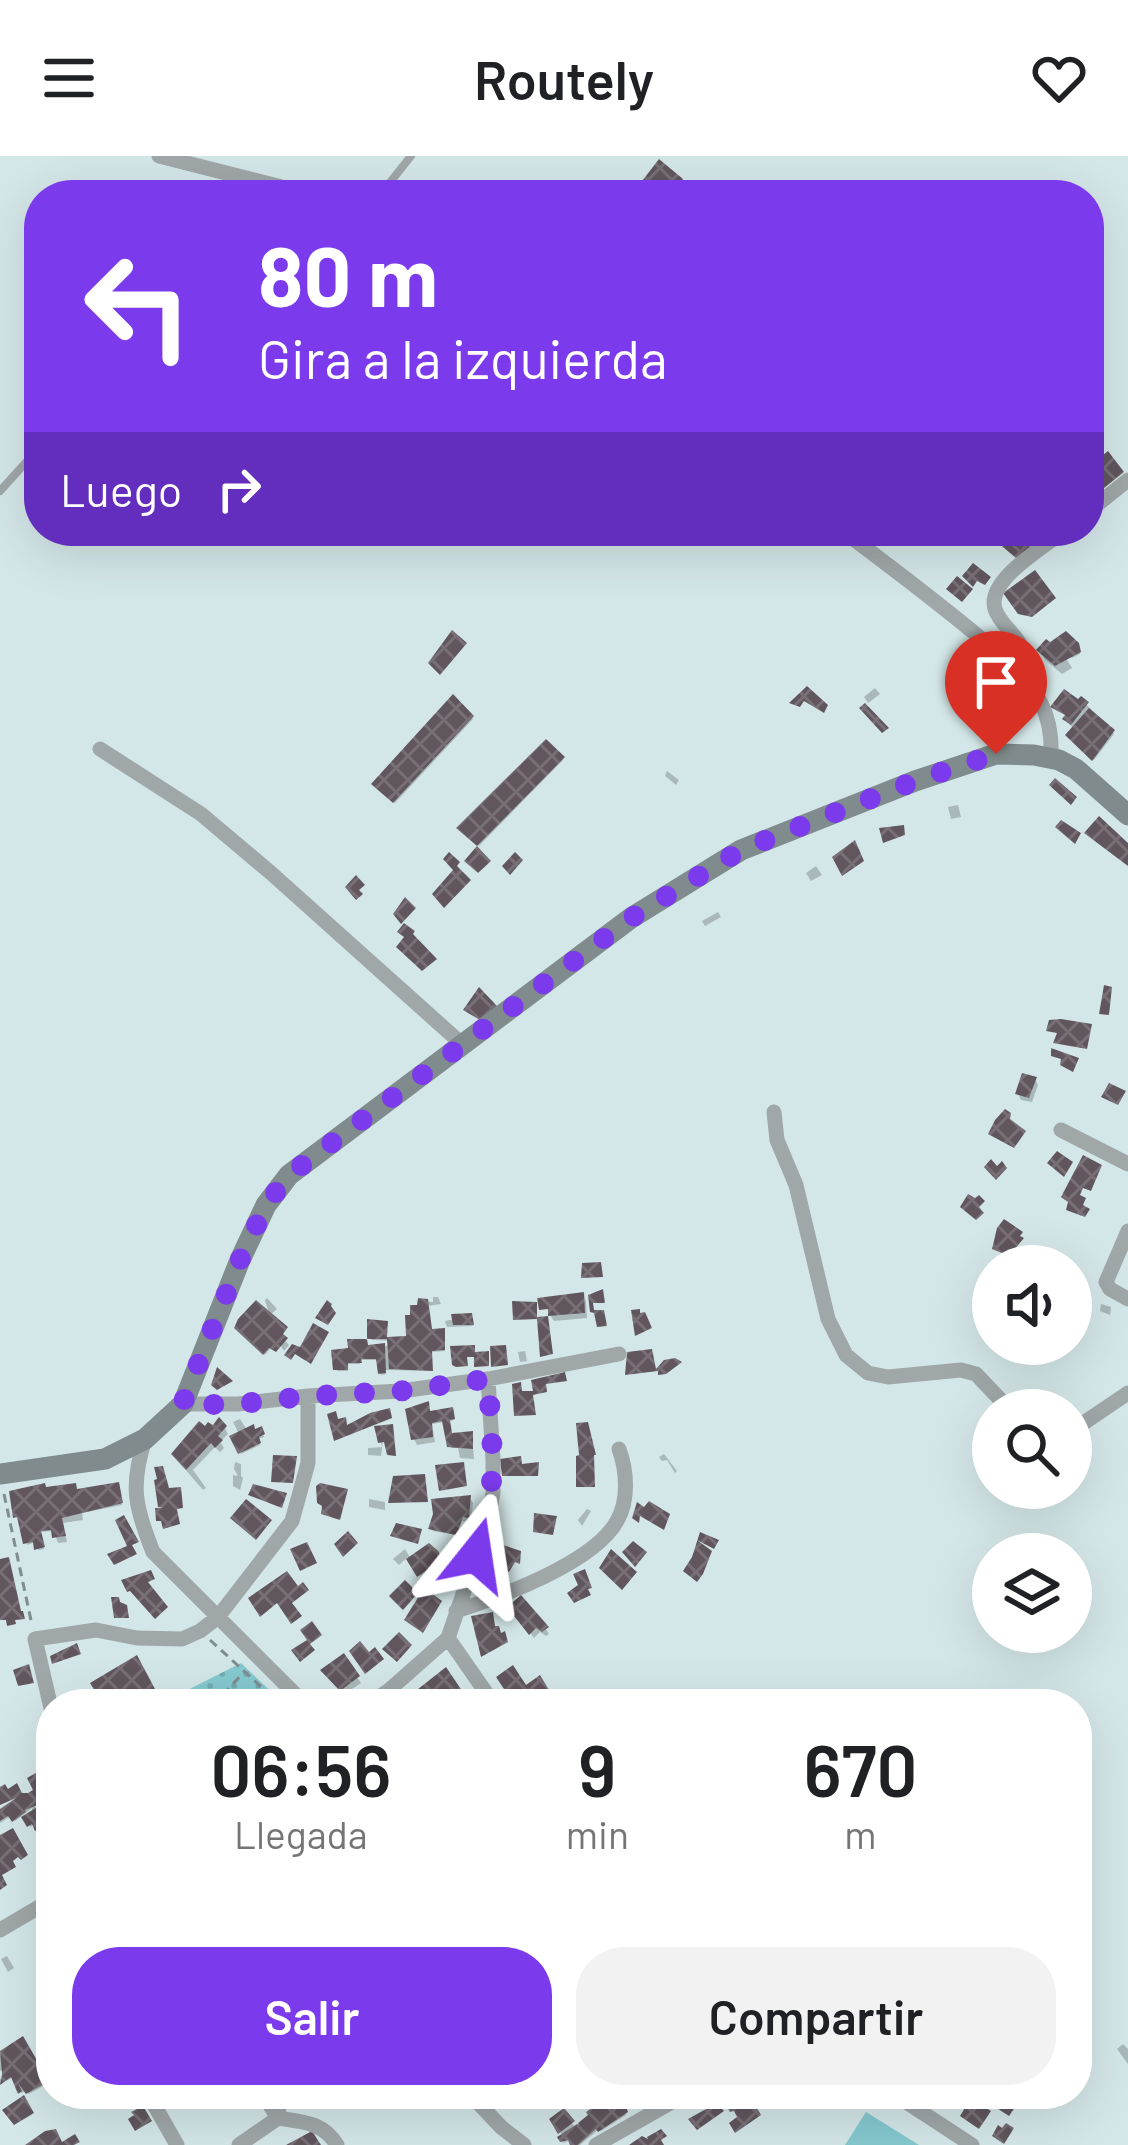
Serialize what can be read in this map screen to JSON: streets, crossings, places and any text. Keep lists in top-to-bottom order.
{
  "page": {
    "header": "Routely",
    "turn": ["80 m", "Gira a la izquierda"],
    "then": "Luego",
    "eta": [
      "06:56",
      "Llegada",
      "9",
      "min",
      "670",
      "m"
    ],
    "buttons": ["Salir", "Compartir"]
  }
}
